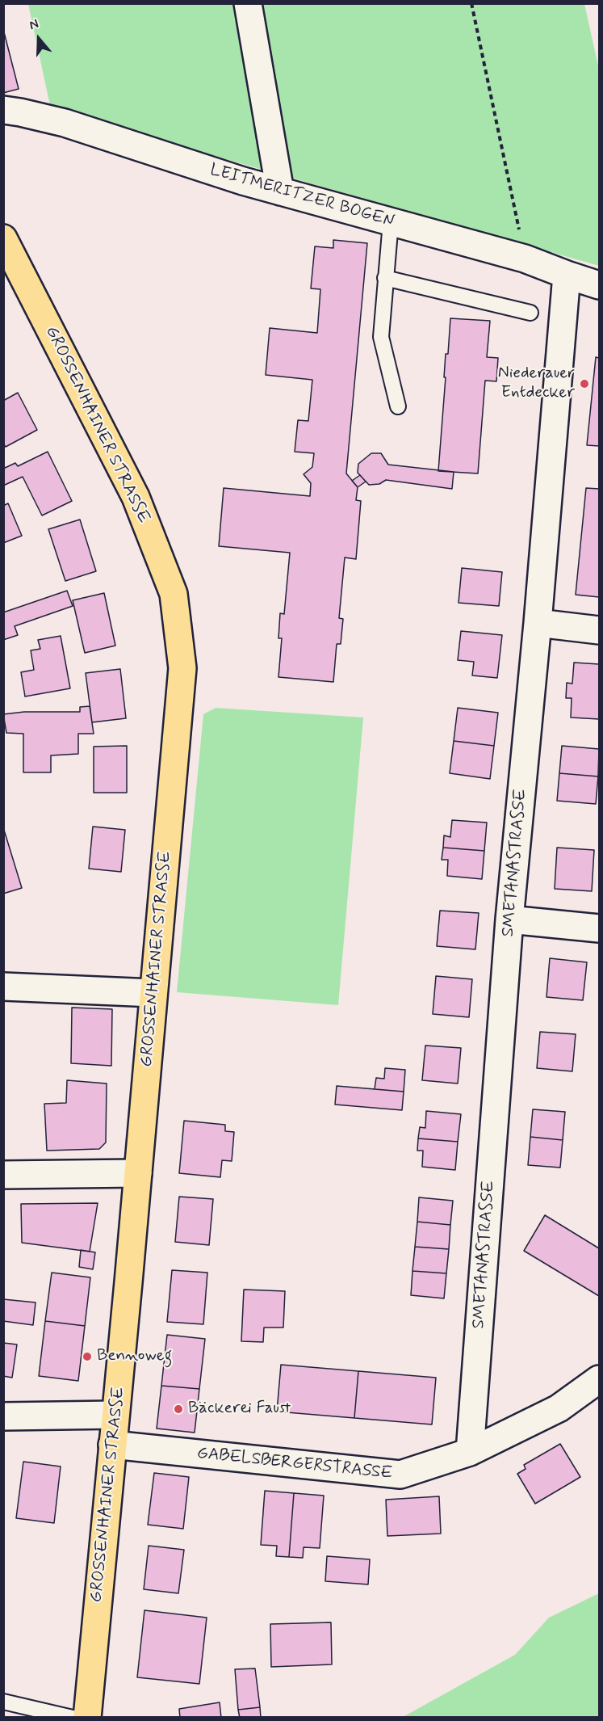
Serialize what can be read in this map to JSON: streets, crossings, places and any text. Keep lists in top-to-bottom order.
{
  "streets": {
    "main road": ["GROSSENHAINER STRASSE"],
    "street": ["LEITMERITZER BOGEN", "SMETANASTRASSE", "GABELSBERGERSTRASSE"]
  },
  "crossings": [
    ["LEITMERITZER BOGEN", "SMETANASTRASSE"],
    ["GROSSENHAINER STRASSE", "GABELSBERGERSTRASSE"],
    ["SMETANASTRASSE", "GABELSBERGERSTRASSE"]
  ],
  "places": ["Niederauer Entdecker", "Bennoweg", "Bäckerei Faust"],
  "north": "top"
}
